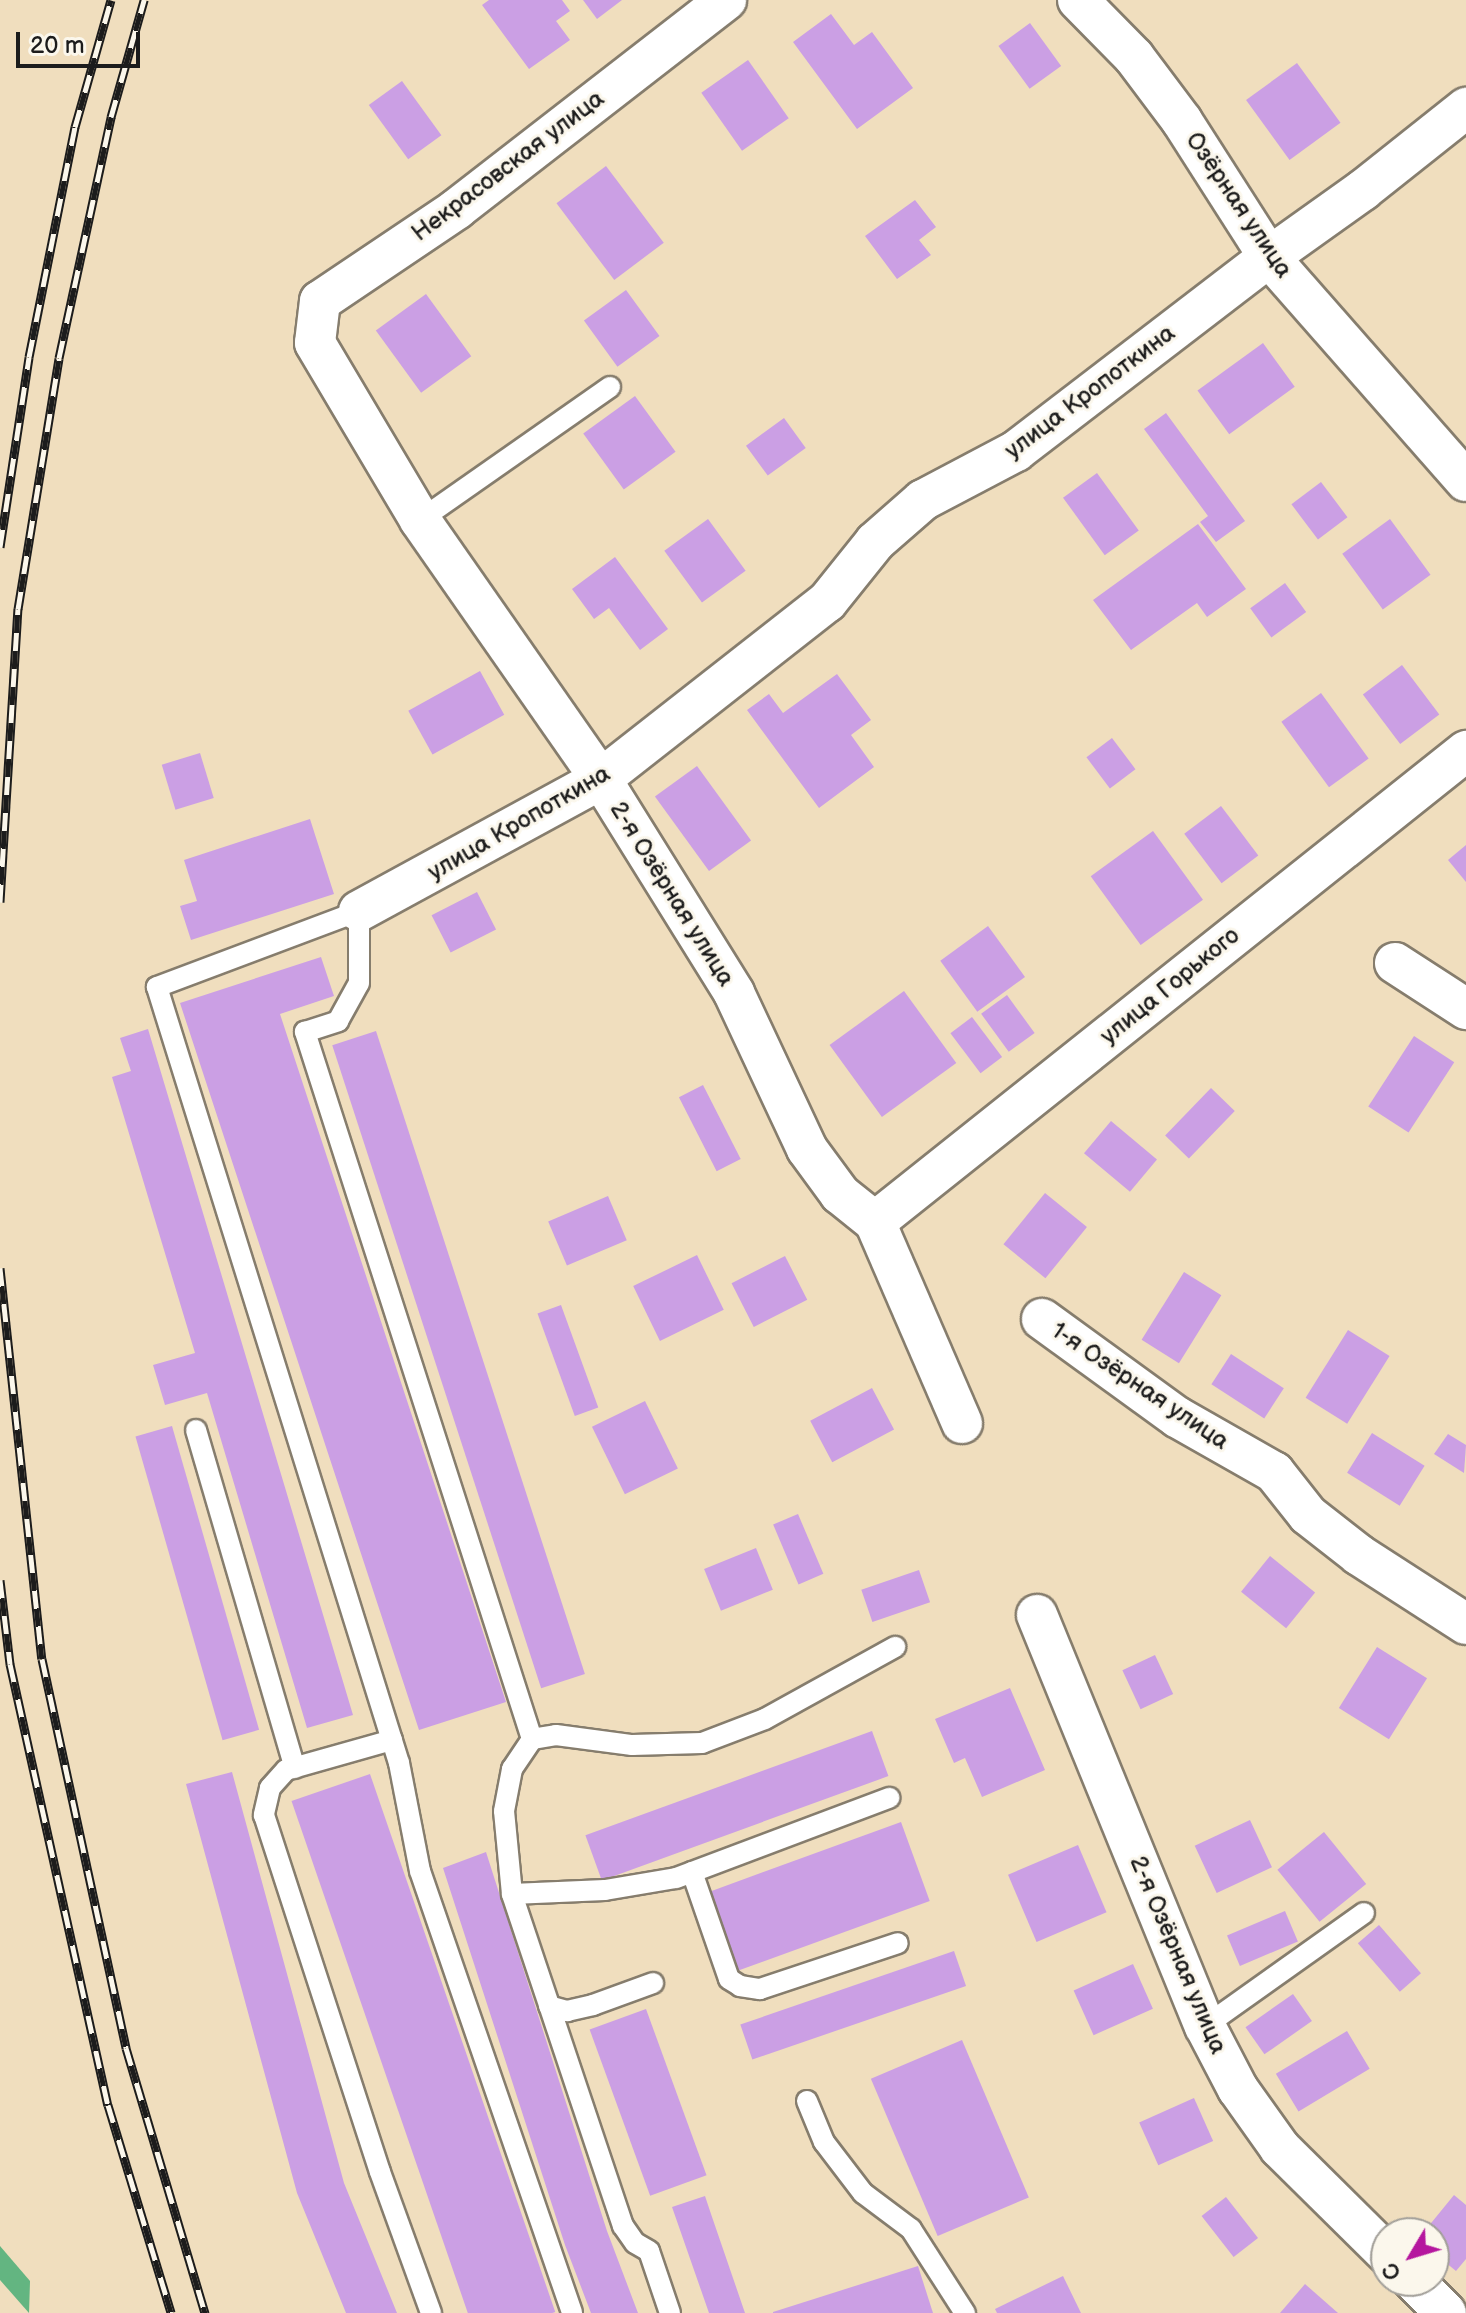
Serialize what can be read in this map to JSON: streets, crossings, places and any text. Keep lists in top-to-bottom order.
{
  "streets": {
    "street": [
      "Некрасовская улица",
      "Озёрная улица",
      "улица Кропоткина",
      "2-я Озёрная улица",
      "улица Горького",
      "1-я Озёрная улица"
    ]
  },
  "crossings": [
    ["Некрасовская улица", "2-я Озёрная улица"],
    ["Озёрная улица", "улица Кропоткина"],
    ["улица Кропоткина", "2-я Озёрная улица"],
    ["2-я Озёрная улица", "улица Горького"]
  ],
  "scale_bar": "20 m",
  "north": "bottom left"
}
